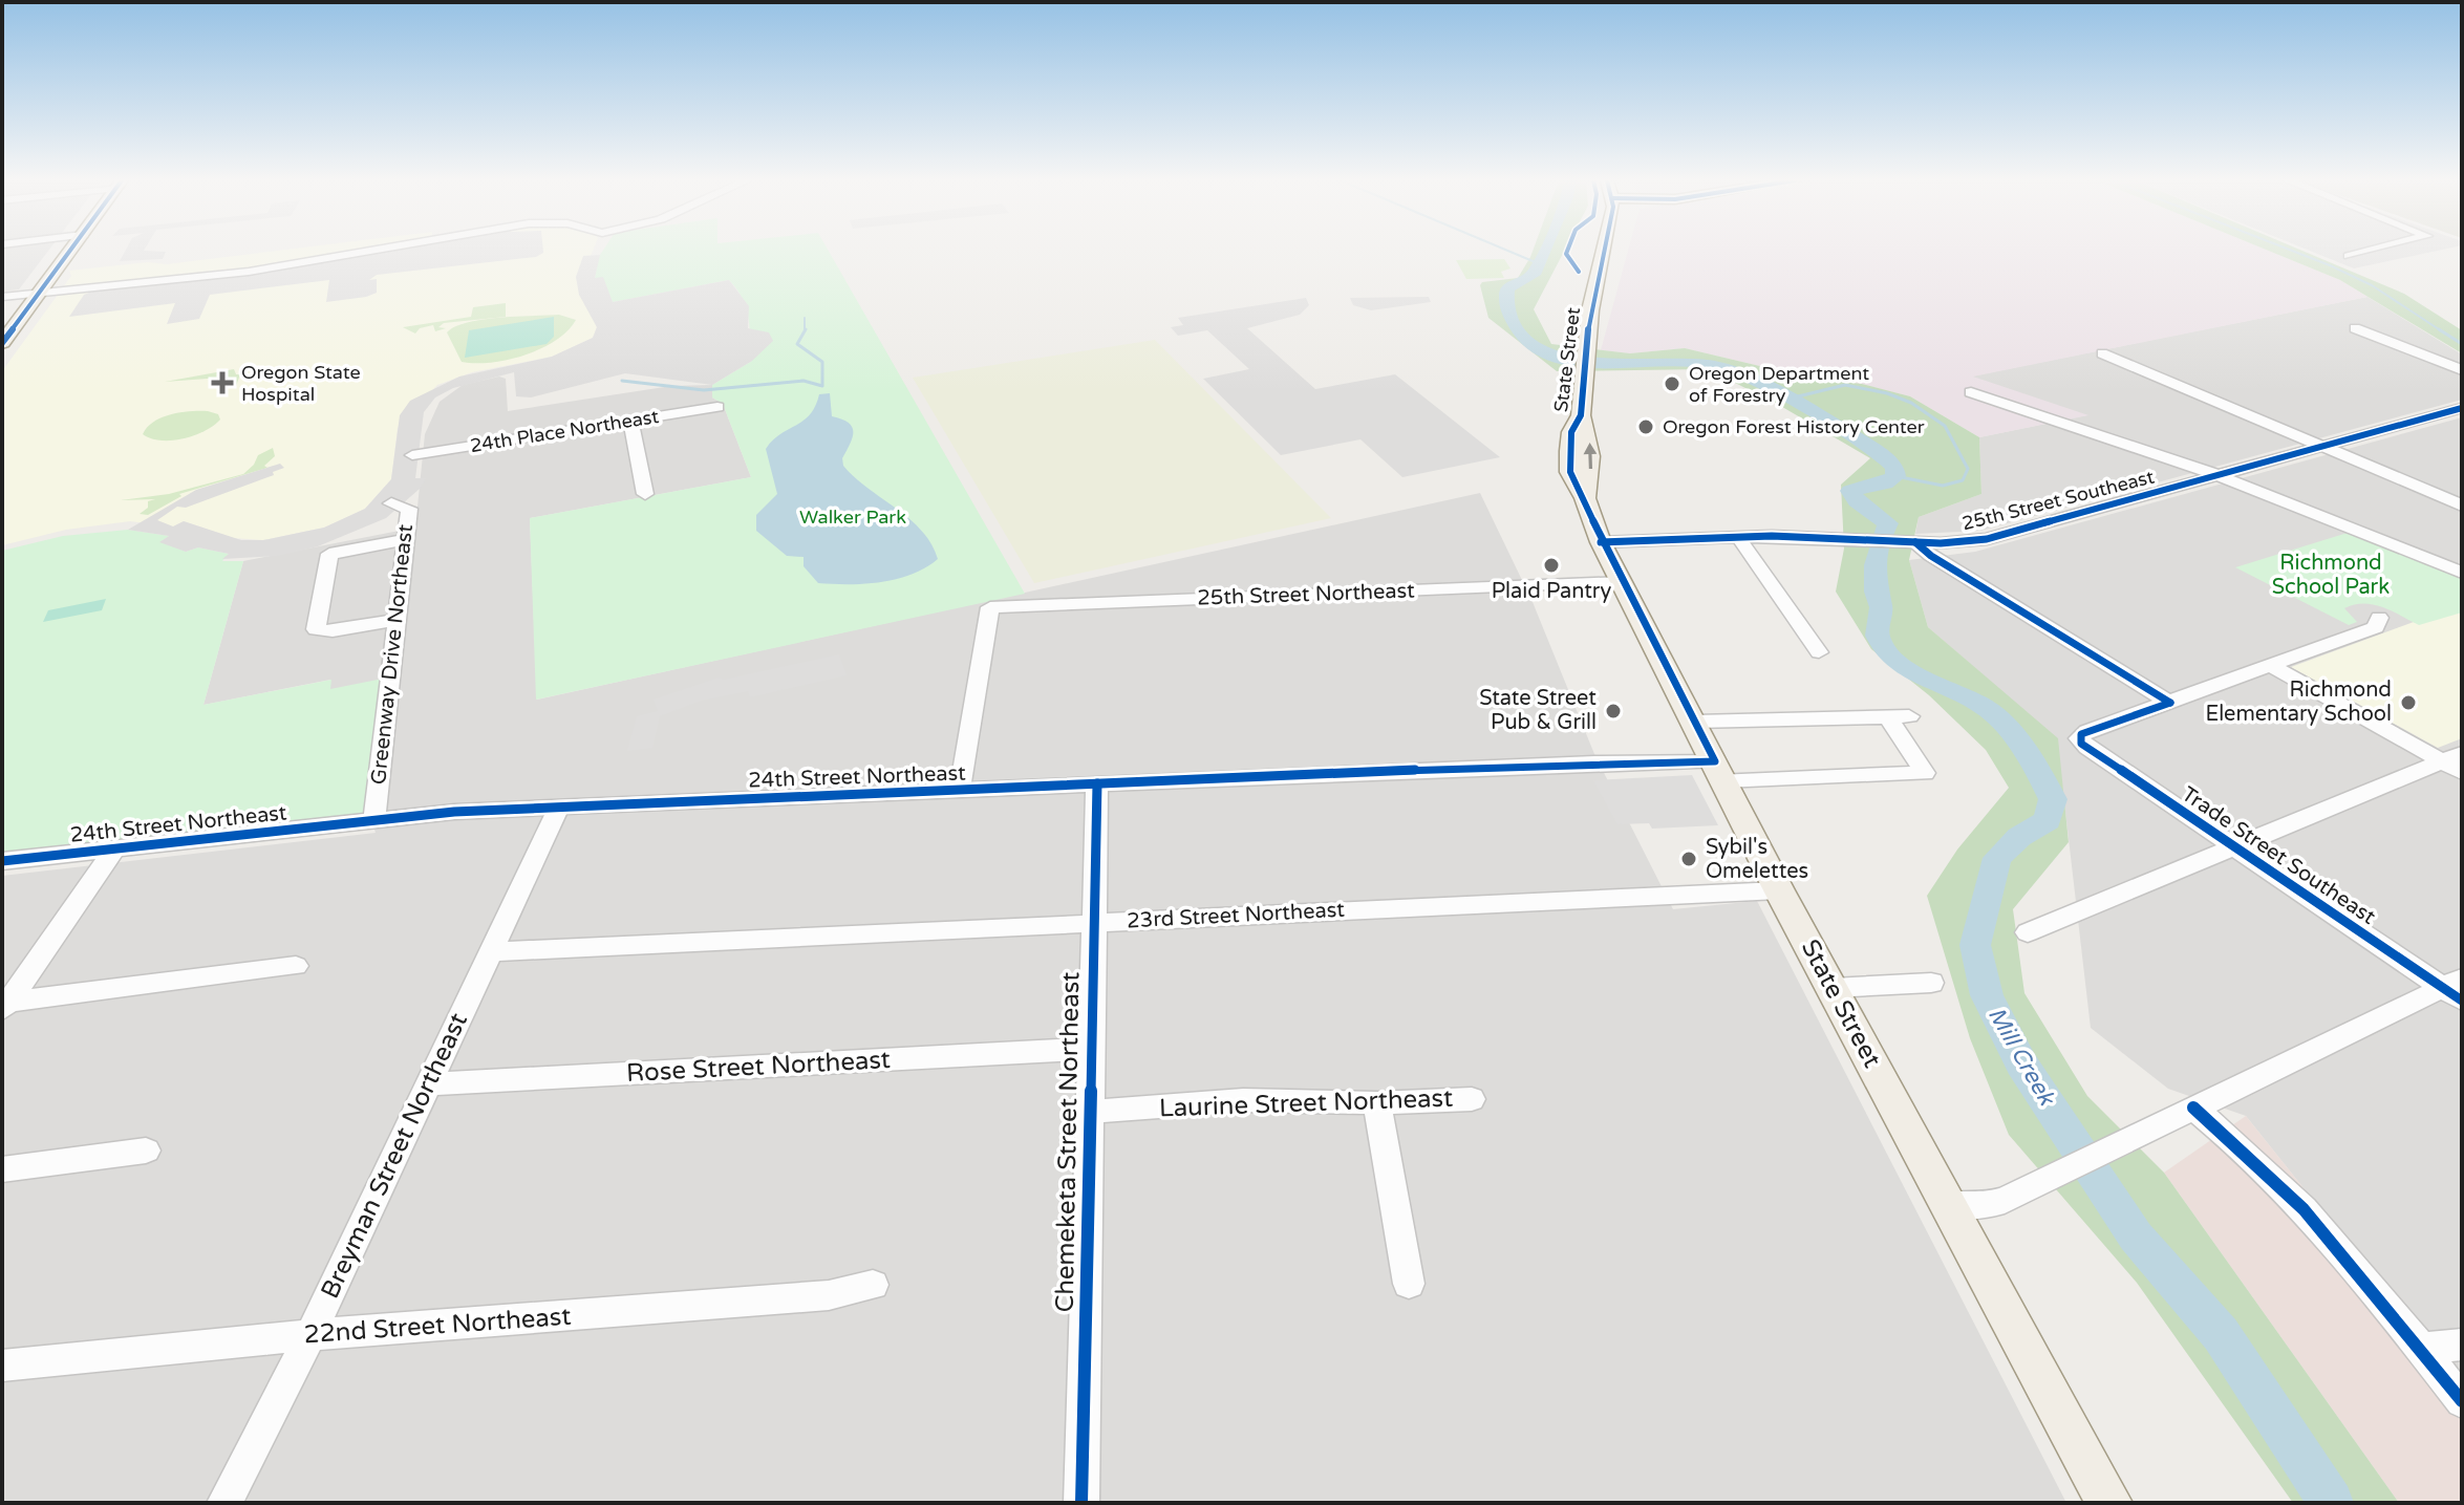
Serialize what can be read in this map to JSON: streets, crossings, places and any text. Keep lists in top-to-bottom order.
{
  "streets": {
    "main road": ["State Street"],
    "street": [
      "24th Place Northeast",
      "25th Street Southeast",
      "25th Street Northeast",
      "Greenway Drive Northeast",
      "24th Street Northeast",
      "Trade Street Southeast",
      "23rd Street Northeast",
      "Rose Street Northeast",
      "Laurine Street Northeast",
      "Chemeketa Street Northeast",
      "Breyman Street Northeast",
      "22nd Street Northeast"
    ]
  },
  "crossings": [
    ["State Street", "25th Street Southeast"],
    ["State Street", "25th Street Northeast"],
    ["State Street", "24th Street Northeast"],
    ["State Street", "23rd Street Northeast"],
    ["25th Street Northeast", "24th Street Northeast"],
    ["Greenway Drive Northeast", "24th Street Northeast"],
    ["24th Street Northeast", "Chemeketa Street Northeast"],
    ["24th Street Northeast", "Breyman Street Northeast"],
    ["23rd Street Northeast", "Chemeketa Street Northeast"],
    ["23rd Street Northeast", "Breyman Street Northeast"],
    ["Rose Street Northeast", "Chemeketa Street Northeast"],
    ["Rose Street Northeast", "Breyman Street Northeast"],
    ["Laurine Street Northeast", "Chemeketa Street Northeast"],
    ["Breyman Street Northeast", "22nd Street Northeast"]
  ],
  "water": ["Mill Creek"],
  "parks": ["Walker Park", "Richmond School Park"],
  "places": {
    "health": ["Oregon State Hospital"],
    "other": [
      "Oregon Department of Forestry",
      "Oregon Forest History Center",
      "Plaid Pantry",
      "Richmond Elementary School",
      "State Street Pub & Grill",
      "Sybil's Omelettes"
    ]
  }
}
